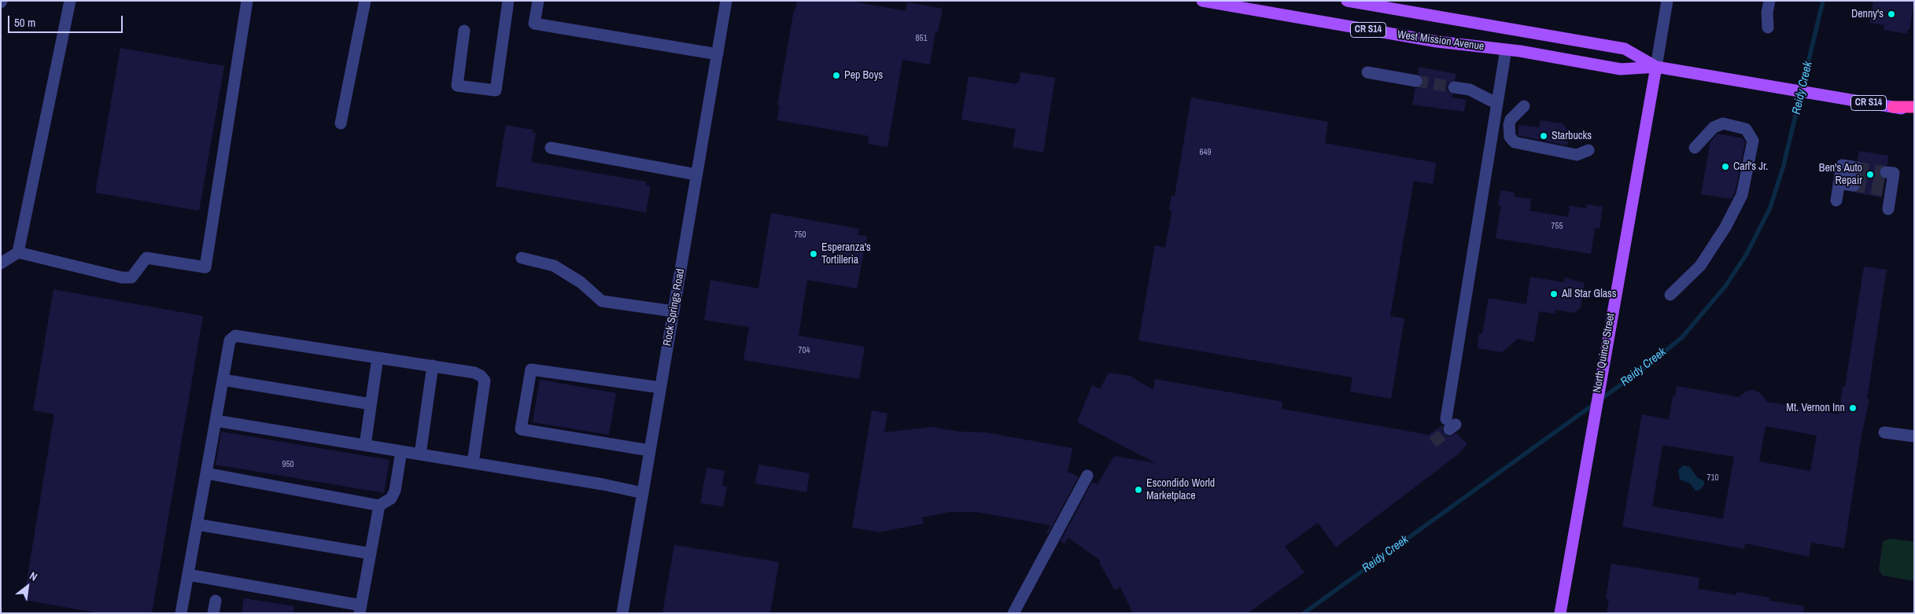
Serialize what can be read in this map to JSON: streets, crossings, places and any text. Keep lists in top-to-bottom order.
{
  "streets": {
    "main road": ["CR S14", "West Mission Avenue", "North Quince Street"],
    "street": ["Rock Springs Road"]
  },
  "crossings": [
    ["West Mission Avenue", "North Quince Street"]
  ],
  "water": ["Reidy Creek"],
  "places": [
    "Denny's",
    "Pep Boys",
    "Starbucks",
    "Carl's Jr.",
    "Ben's Auto Repair",
    "Esperanza's Tortilleria",
    "All Star Glass",
    "Mt. Vernon Inn",
    "Escondido World Marketplace"
  ],
  "house_numbers": [
    "851",
    "649",
    "755",
    "750",
    "704",
    "950",
    "710"
  ],
  "scale_bar": "50 m",
  "north": "top right"
}
